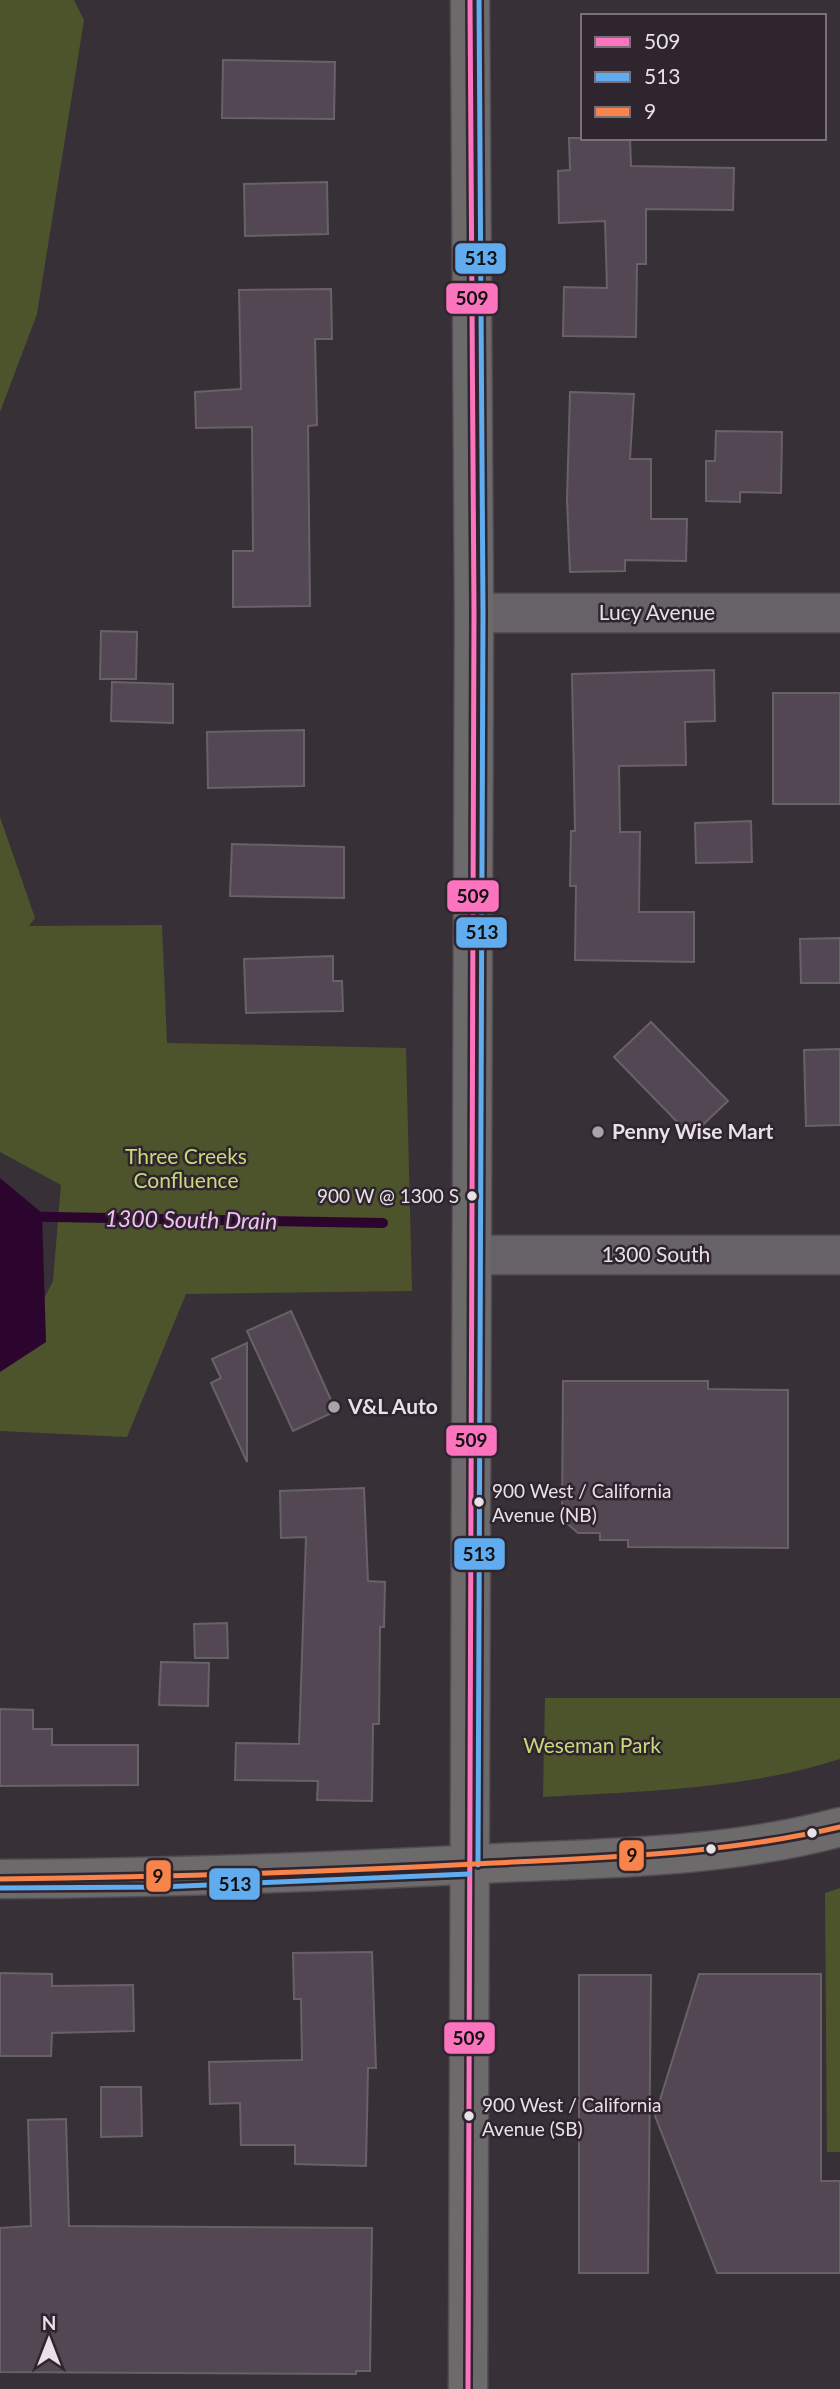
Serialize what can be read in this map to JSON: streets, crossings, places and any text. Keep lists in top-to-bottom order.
{
  "streets": {
    "street": ["Lucy Avenue", "1300 South"]
  },
  "water": ["1300 South Drain"],
  "parks": ["Three Creeks Confluence", "Weseman Park"],
  "places": [
    "Penny Wise Mart",
    "900 W @ 1300 S",
    "V&L Auto",
    "900 West / California Avenue (NB)",
    "900 West / California Avenue (SB)"
  ],
  "lines": ["transit line 509", "transit line 513", "transit line 9"],
  "legend": ["509", "513", "9"],
  "north": "top"
}
